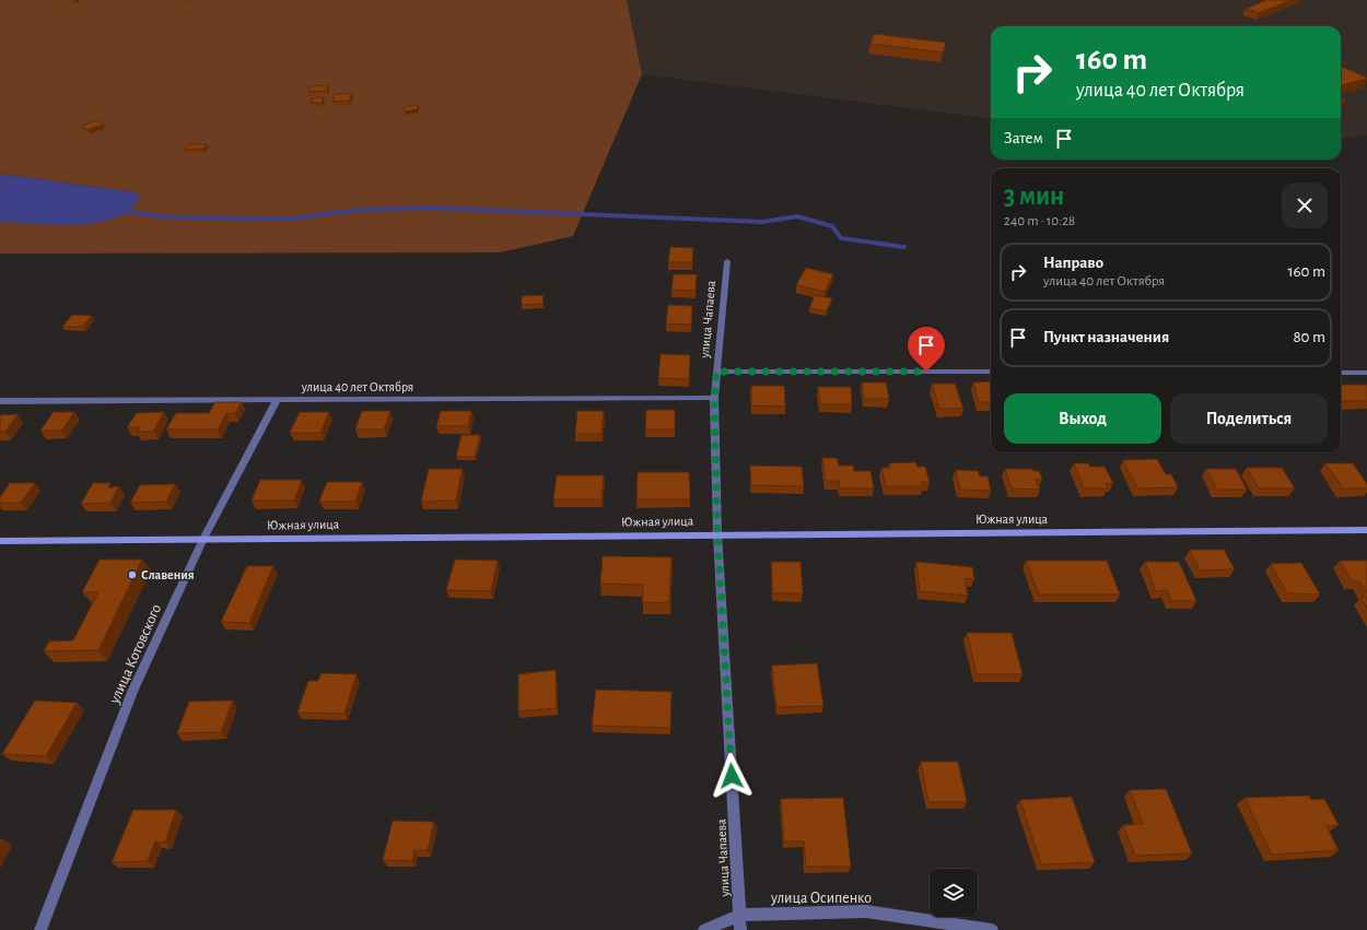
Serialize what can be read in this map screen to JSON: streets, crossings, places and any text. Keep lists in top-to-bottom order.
{
  "streets": {
    "street": [
      "улица Чапаева",
      "улица 40 лет Октября",
      "Южная улица",
      "улица Котовского",
      "улица Осипенко"
    ]
  },
  "crossings": [
    ["улица Чапаева", "улица 40 лет Октября"],
    ["улица Чапаева", "Южная улица"],
    ["улица Чапаева", "улица Осипенко"],
    ["улица 40 лет Октября", "улица Котовского"],
    ["Южная улица", "улица Котовского"]
  ],
  "places": ["Славения"],
  "page": {
    "turn": ["160 m", "улица 40 лет Октября"],
    "then": "Затем",
    "heading": ["3 мин", "240 m · 10:28"],
    "list": [
      {
        "name": "Направо",
        "note": "улица 40 лет Октября",
        "value": "160 m"
      },
      {
        "name": "Пункт назначения",
        "value": "80 m"
      }
    ],
    "buttons": ["Выход", "Поделиться"]
  }
}
